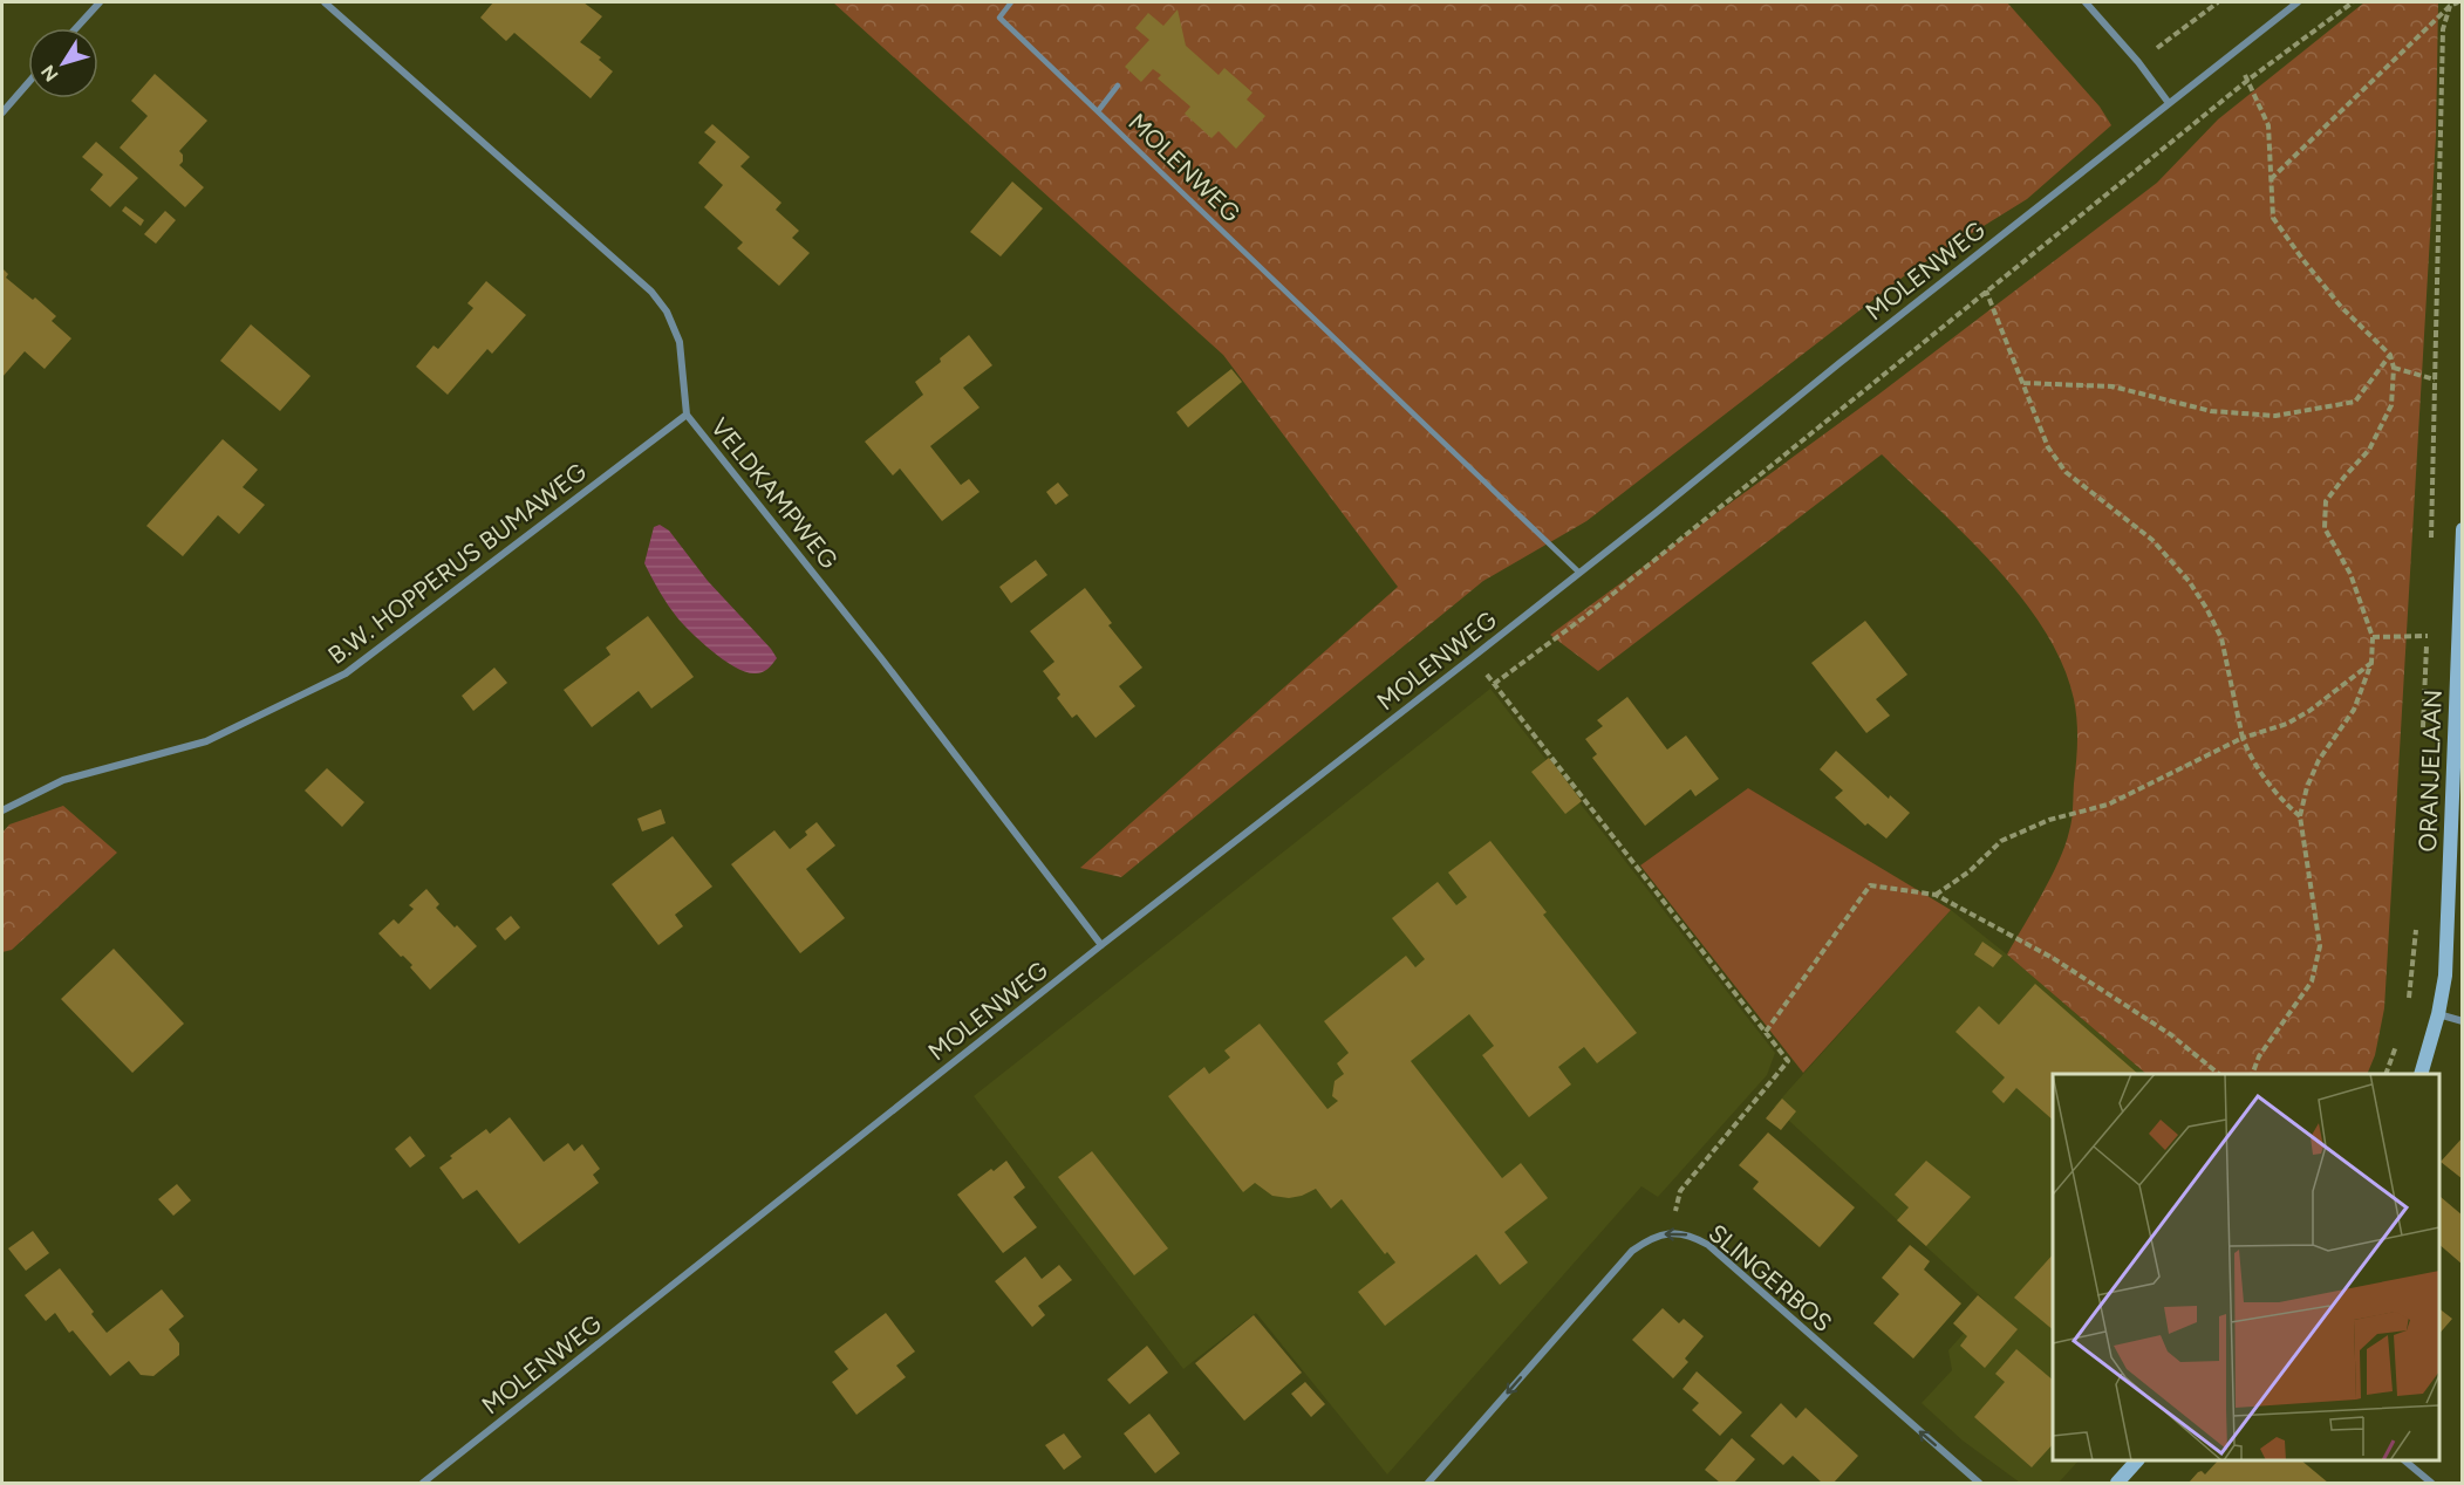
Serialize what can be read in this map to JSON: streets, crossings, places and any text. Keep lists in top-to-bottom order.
{
  "streets": {
    "street": [
      "MOLENWEG",
      "VELDKAMPWEG",
      "B.W. HOPPERUS BUMAWEG",
      "ORANJELAAN",
      "SLINGERBOS"
    ]
  },
  "crossings": [
    ["MOLENWEG", "VELDKAMPWEG"],
    ["VELDKAMPWEG", "B.W. HOPPERUS BUMAWEG"]
  ],
  "north": "bottom left"
}
